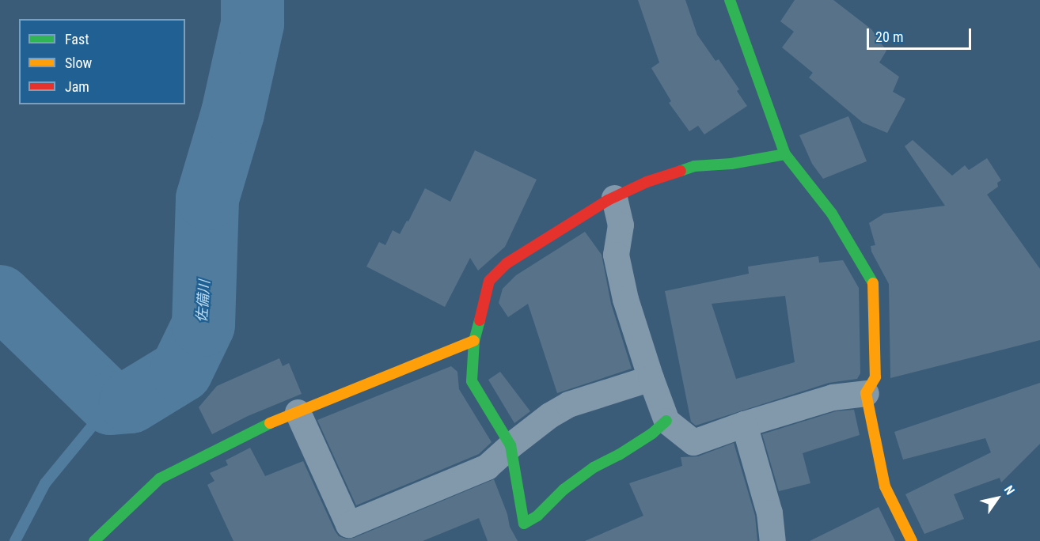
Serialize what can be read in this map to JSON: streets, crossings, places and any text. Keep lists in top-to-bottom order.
{
  "water": ["佐備川"],
  "legend": ["Fast", "Slow", "Jam"],
  "scale_bar": "20 m",
  "north": "top right"
}
